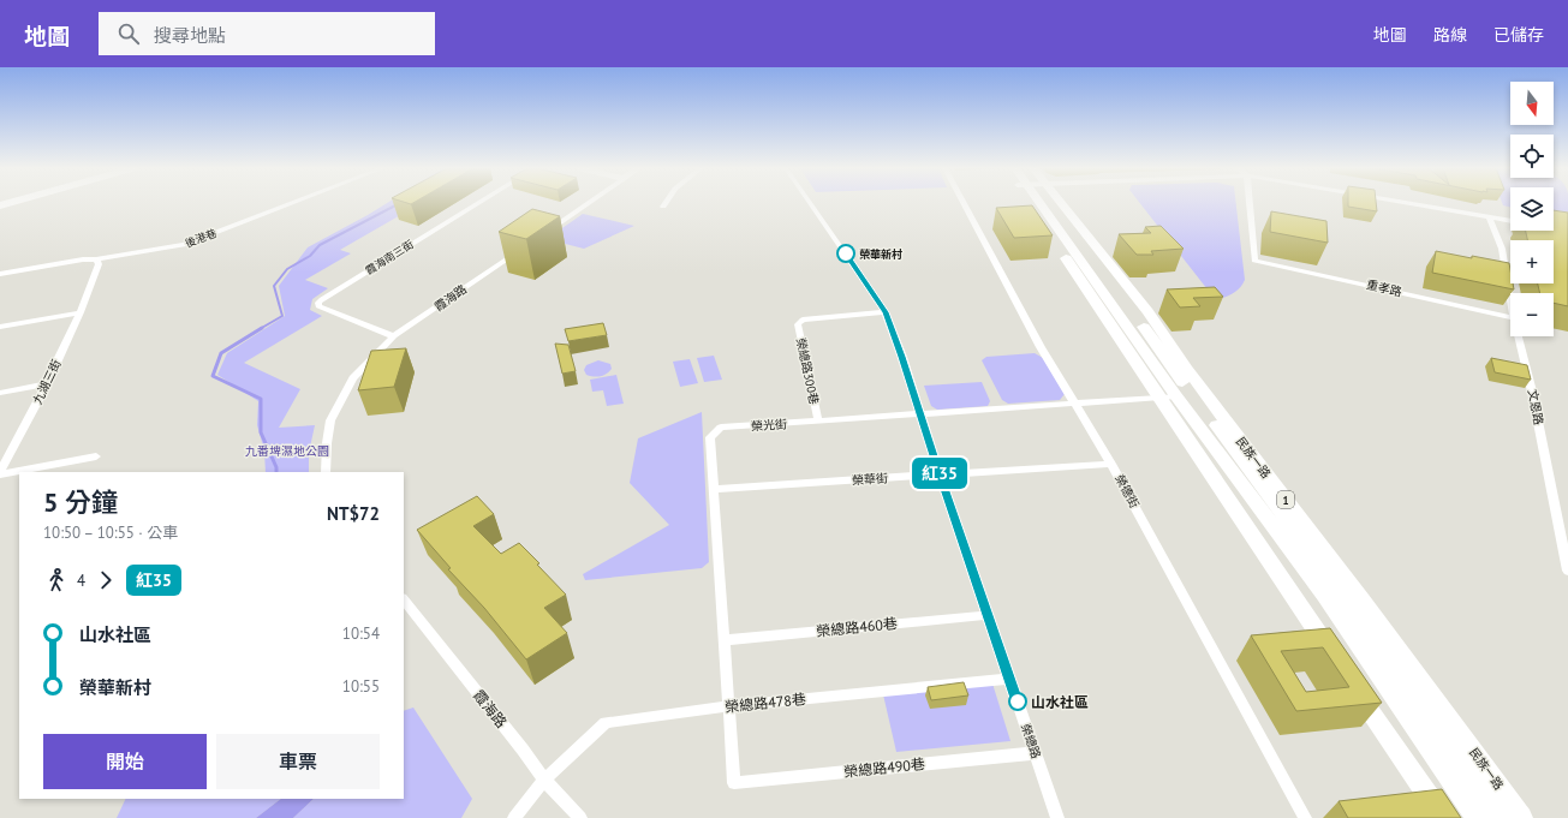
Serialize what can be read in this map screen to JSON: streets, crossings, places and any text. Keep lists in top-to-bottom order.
{
  "streets": {
    "main road": ["民族一路", "1"],
    "street": [
      "後港巷",
      "霞海南三街",
      "重孝路",
      "霞海路",
      "榮總路300巷",
      "九湖三街",
      "文恩路",
      "榮光街",
      "榮華街",
      "榮德街",
      "榮總路460巷",
      "榮總路478巷",
      "榮總路",
      "榮總路490巷"
    ]
  },
  "crossings": [
    ["後港巷", "九湖三街"],
    ["霞海南三街", "霞海路"],
    ["霞海路", "榮總路478巷"],
    ["榮總路300巷", "榮光街"],
    ["榮總路300巷", "榮總路"],
    ["榮光街", "民族一路"],
    ["榮光街", "榮華街"],
    ["榮光街", "榮德街"],
    ["榮光街", "榮總路460巷"],
    ["榮光街", "榮總路478巷"],
    ["榮光街", "榮總路"],
    ["榮光街", "榮總路490巷"],
    ["榮華街", "榮德街"],
    ["榮華街", "榮總路"],
    ["榮總路460巷", "榮總路"],
    ["榮總路478巷", "榮總路"],
    ["榮總路", "榮總路490巷"]
  ],
  "parks": ["九番埤濕地公園"],
  "places": ["榮華新村", "山水社區"],
  "lines": ["bus line 紅35"],
  "north": "bottom",
  "page": {
    "header": "地圖",
    "search": "搜尋地點",
    "nav": ["地圖", "路線", "已儲存"],
    "on_map": "紅35",
    "map_buttons": ["+", "−"],
    "heading": ["5 分鐘", "10:50 – 10:55 · 公車", "NT$72"],
    "legs": ["4", "紅35"],
    "list": [
      {
        "name": "山水社區",
        "value": "10:54"
      },
      {
        "name": "榮華新村",
        "value": "10:55"
      }
    ],
    "buttons": ["開始", "車票"]
  }
}
